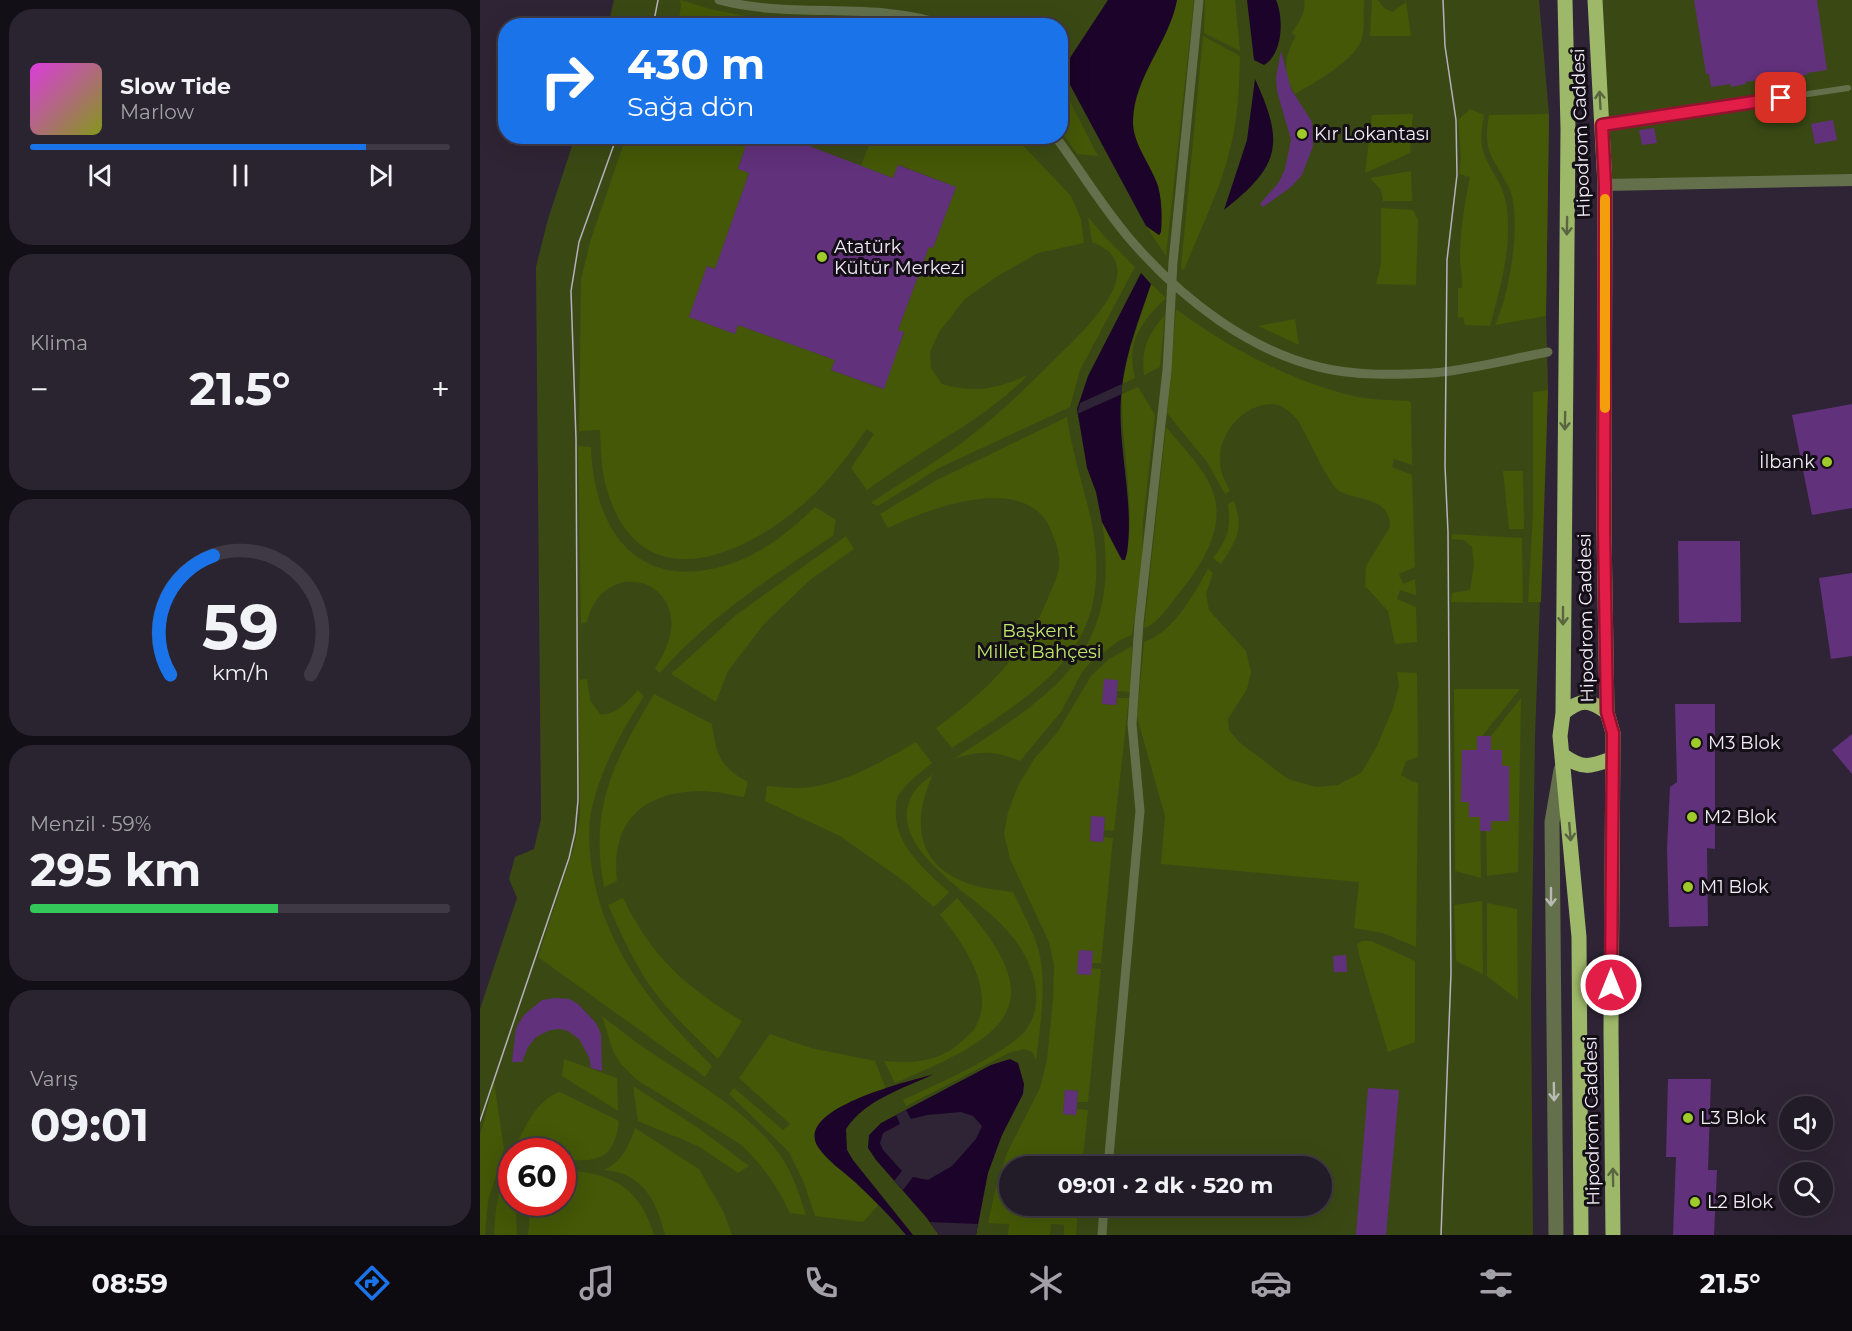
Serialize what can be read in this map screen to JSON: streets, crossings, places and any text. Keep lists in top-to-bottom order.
{
  "streets": {
    "main road": ["Hipodrom Caddesi"]
  },
  "parks": ["Başkent Millet Bahçesi"],
  "places": [
    "Kır Lokantası",
    "Atatürk Kültür Merkezi",
    "İlbank",
    "M3 Blok",
    "M2 Blok",
    "M1 Blok",
    "L3 Blok",
    "L2 Blok"
  ],
  "page": {
    "turn": ["430 m", "Sağa dön"],
    "song": ["Slow Tide", "Marlow"],
    "tile": [
      "Klima",
      ["Menzil · 59%", "295 km"],
      ["Varış", "09:01"]
    ],
    "heat": ["−", "21.5°", "+"],
    "limit": "60",
    "trip": "09:01 · 2 dk · 520 m",
    "tabs": ["08:59", "21.5°"],
    "gauge": ["59", "km/h"]
  }
}
